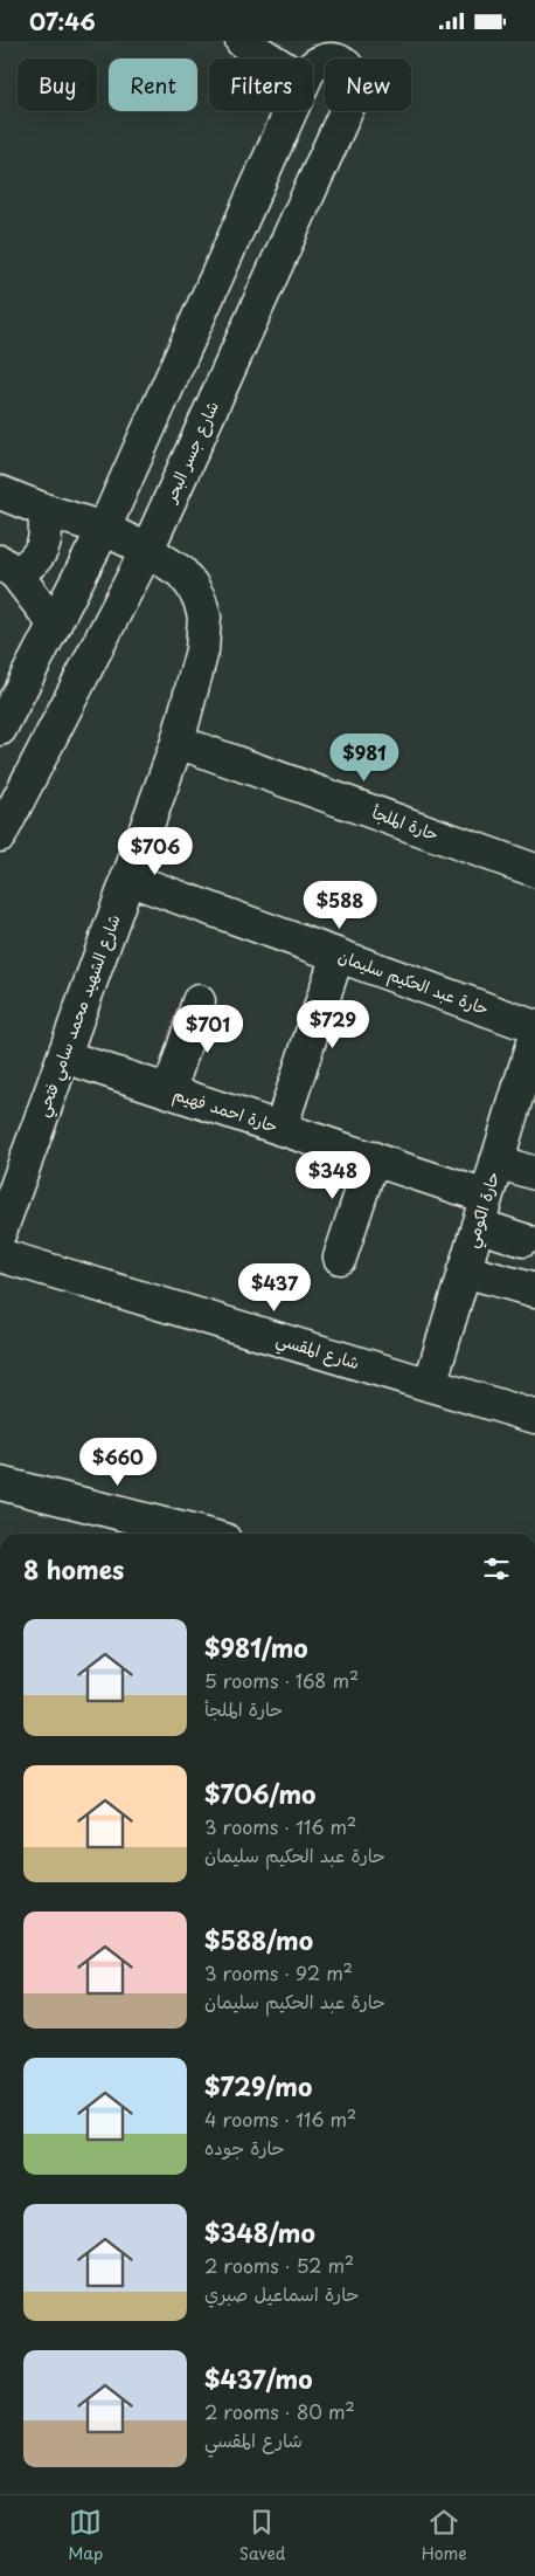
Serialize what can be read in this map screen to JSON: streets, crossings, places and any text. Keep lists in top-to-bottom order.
{
  "streets": {
    "street": [
      "شارع جسر البحر",
      "حارة الملجأ",
      "حارة عبد الحكيم سليمان",
      "شارع الشهيد محمد سامي فتحي",
      "حارة احمد فهيم",
      "حارة الكومي",
      "شارع المقسي"
    ]
  },
  "crossings": [
    ["شارع جسر البحر", "شارع الشهيد محمد سامي فتحي"],
    ["حارة الملجأ", "شارع الشهيد محمد سامي فتحي"],
    ["حارة عبد الحكيم سليمان", "شارع الشهيد محمد سامي فتحي"],
    ["شارع الشهيد محمد سامي فتحي", "حارة احمد فهيم"],
    ["حارة احمد فهيم", "حارة الكومي"],
    ["حارة الكومي", "شارع المقسي"]
  ],
  "page": {
    "status": "07:46",
    "chip": [
      "Buy",
      "Rent",
      "Filters",
      "New"
    ],
    "price": [
      "$981",
      "$706",
      "$588",
      "$729",
      "$701",
      "$348",
      "$437",
      "$660"
    ],
    "heading": "8 homes",
    "list": [
      {
        "name": "$981/mo",
        "note": "5 rooms · 168 m² · حارة الملجأ"
      },
      {
        "name": "$706/mo",
        "note": "3 rooms · 116 m² · حارة عبد الحكيم سليمان"
      },
      {
        "name": "$588/mo",
        "note": "3 rooms · 92 m² · حارة عبد الحكيم سليمان"
      },
      {
        "name": "$729/mo",
        "note": "4 rooms · 116 m² · حارة جوده"
      },
      {
        "name": "$348/mo",
        "note": "2 rooms · 52 m² · حارة اسماعيل صبري"
      },
      {
        "name": "$437/mo",
        "note": "2 rooms · 80 m² · شارع المقسي"
      }
    ],
    "tabs": ["Map", "Saved", "Home"]
  }
}
